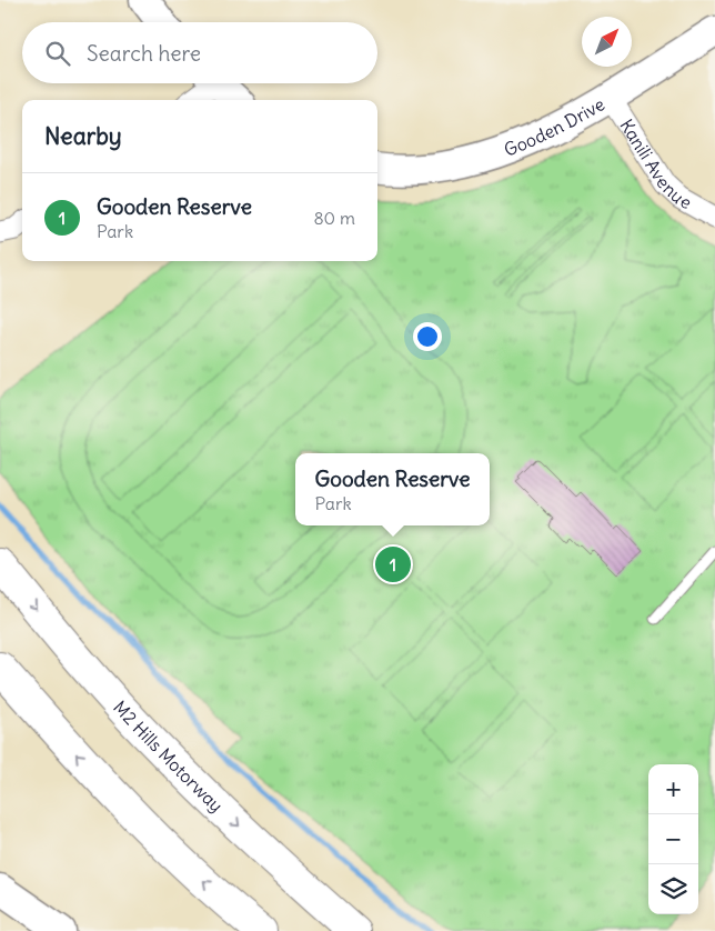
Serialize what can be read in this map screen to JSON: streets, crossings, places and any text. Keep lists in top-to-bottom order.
{
  "streets": {
    "highway": ["M2 Hills Motorway"],
    "street": ["Gooden Drive", "Kanili Avenue"]
  },
  "crossings": [
    ["Gooden Drive", "Kanili Avenue"]
  ],
  "north": "top right",
  "page": {
    "search": "Search here",
    "heading": "Nearby",
    "list": [
      {
        "mark": "1",
        "name": "Gooden Reserve",
        "note": "Park",
        "value": "80 m"
      }
    ],
    "popup": ["Gooden Reserve", "Park"],
    "pins": "1",
    "map_buttons": ["+", "−"]
  }
}
